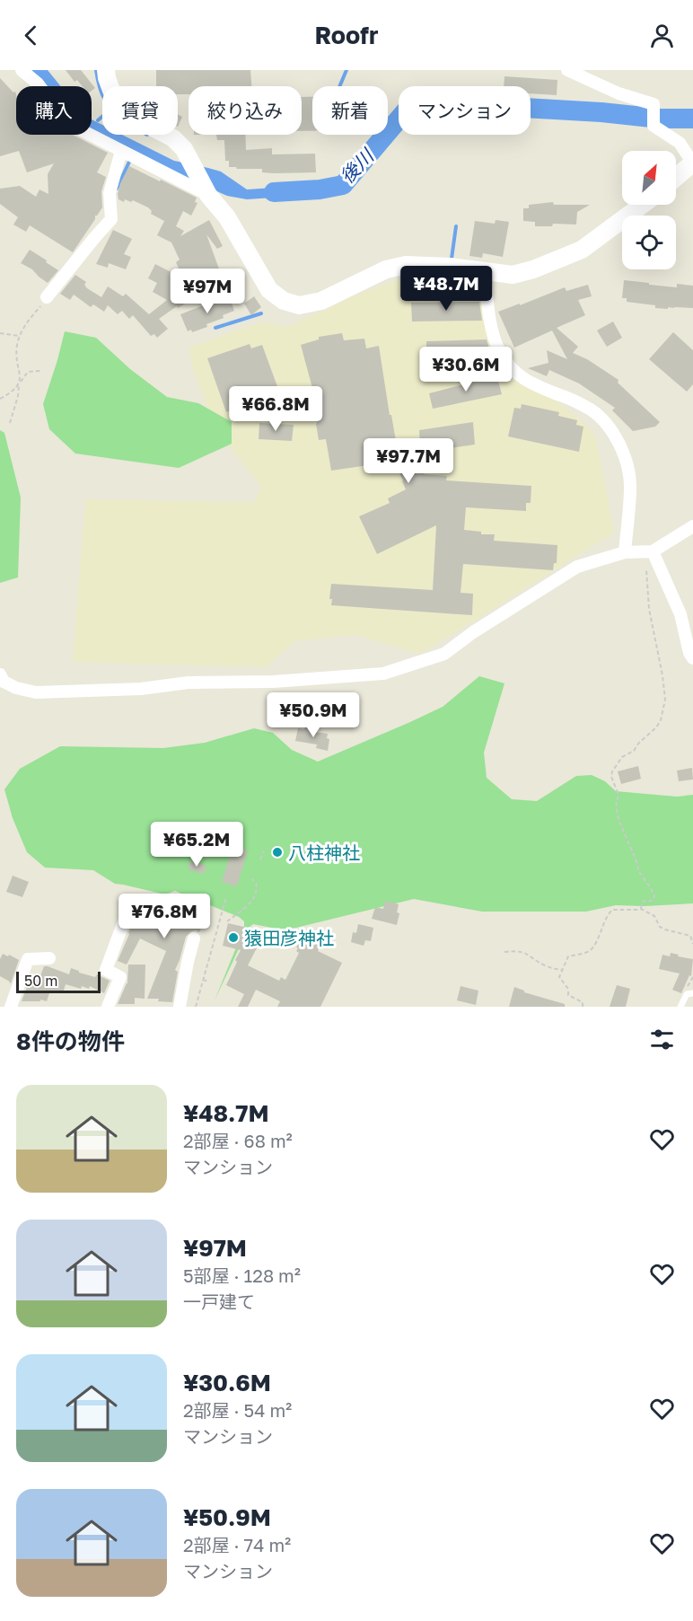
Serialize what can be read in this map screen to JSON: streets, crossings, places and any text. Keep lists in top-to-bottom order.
{
  "water": ["後川"],
  "places": ["八柱神社", "猿田彦神社"],
  "scale_bar": "50 m",
  "north": "top right",
  "page": {
    "header": "Roofr",
    "chip": [
      "購入",
      "賃貸",
      "絞り込み",
      "新着",
      "マンション"
    ],
    "price": [
      "¥48.7M",
      "¥97M",
      "¥30.6M",
      "¥66.8M",
      "¥97.7M",
      "¥50.9M",
      "¥65.2M",
      "¥76.8M"
    ],
    "scale": "50 m",
    "heading": "8件の物件",
    "list": [
      {
        "name": "¥48.7M",
        "note": "2部屋 · 68 m² · マンション"
      },
      {
        "name": "¥97M",
        "note": "5部屋 · 128 m² · 一戸建て"
      },
      {
        "name": "¥30.6M",
        "note": "2部屋 · 54 m² · マンション"
      },
      {
        "name": "¥50.9M",
        "note": "2部屋 · 74 m² · マンション"
      }
    ]
  }
}
